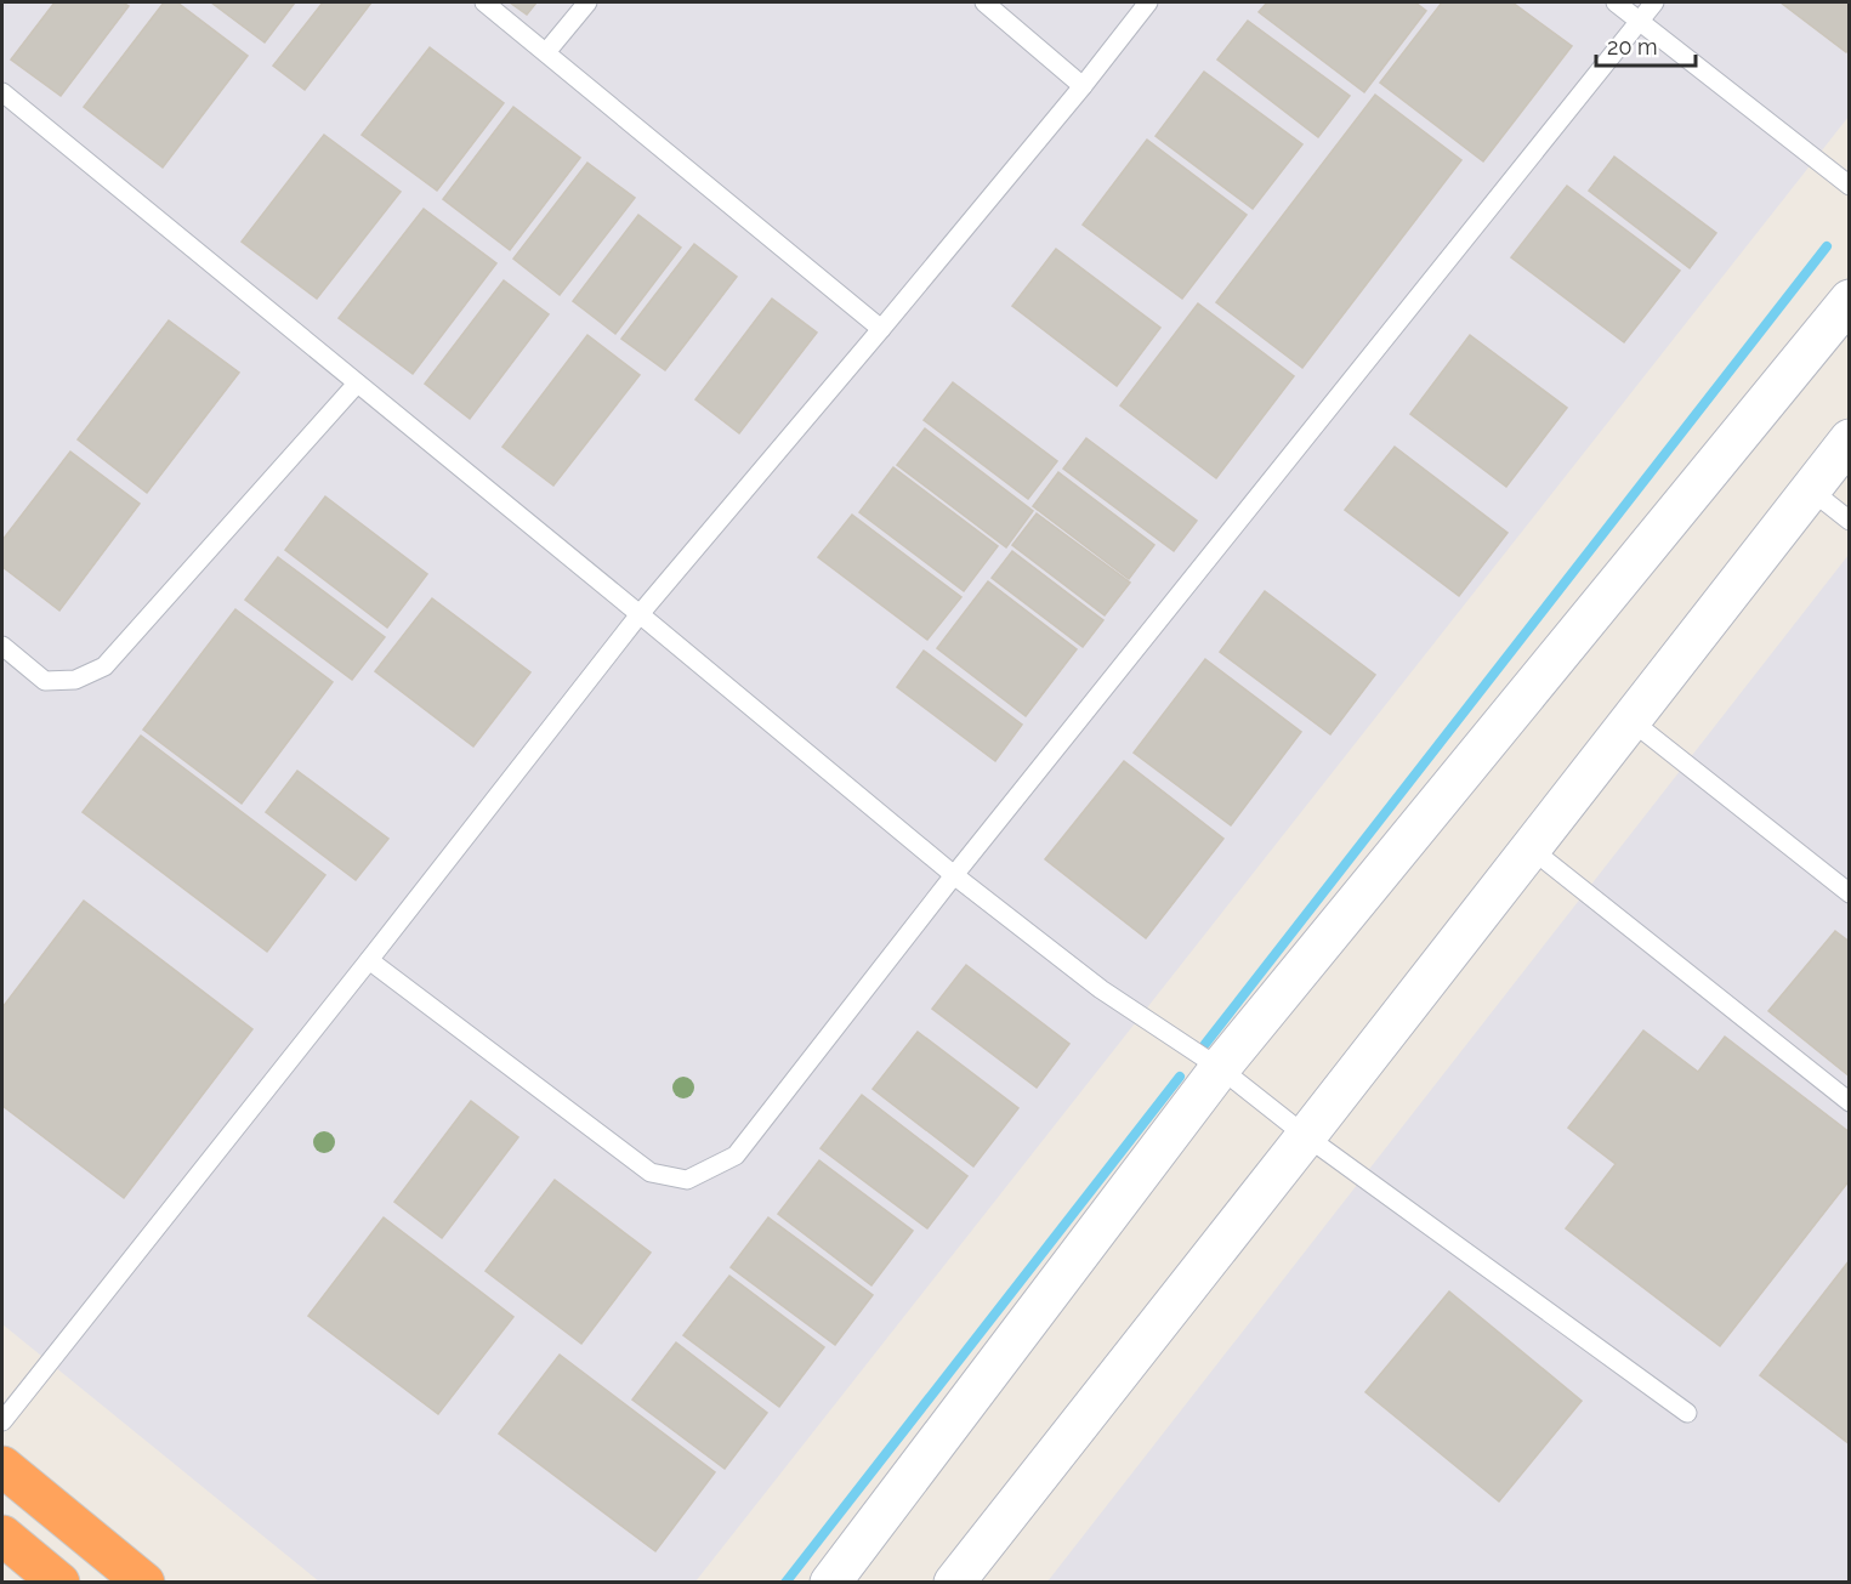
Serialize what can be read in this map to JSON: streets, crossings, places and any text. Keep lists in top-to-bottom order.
{
  "scale_bar": "20 m"
}
